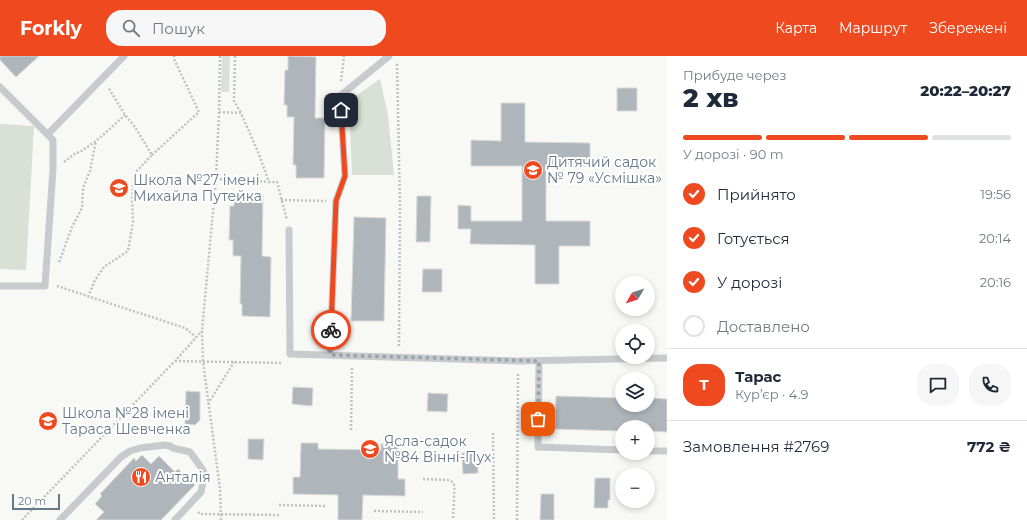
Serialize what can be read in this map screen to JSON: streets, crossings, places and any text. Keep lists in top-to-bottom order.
{
  "places": {
    "school or university": [
      "Дитячий садок № 79 «Усмішка»",
      "Школа №27 імені Михайла Путейка",
      "Школа №28 імені Тараса Шевченка",
      "Ясла-садок №84 Вінні-Пух"
    ],
    "restaurant": ["Анталія"]
  },
  "scale_bar": "20 m",
  "north": "bottom left",
  "page": {
    "header": "Forkly",
    "search": "Пошук",
    "nav": ["Карта", "Маршрут", "Збережені"],
    "heading": ["2 хв", "Прибуде через", "20:22–20:27"],
    "panel": [
      "Тарас",
      "Кур’єр · 4.9",
      "Замовлення #2769",
      "772 ₴"
    ],
    "bar": "У дорозі · 90 m",
    "list": [
      ["Прийнято", "19:56"],
      ["Готується", "20:14"],
      ["У дорозі", "20:16"],
      "Доставлено"
    ],
    "map_buttons": ["+", "−"],
    "round": "Т",
    "scale": "20 m"
  }
}
